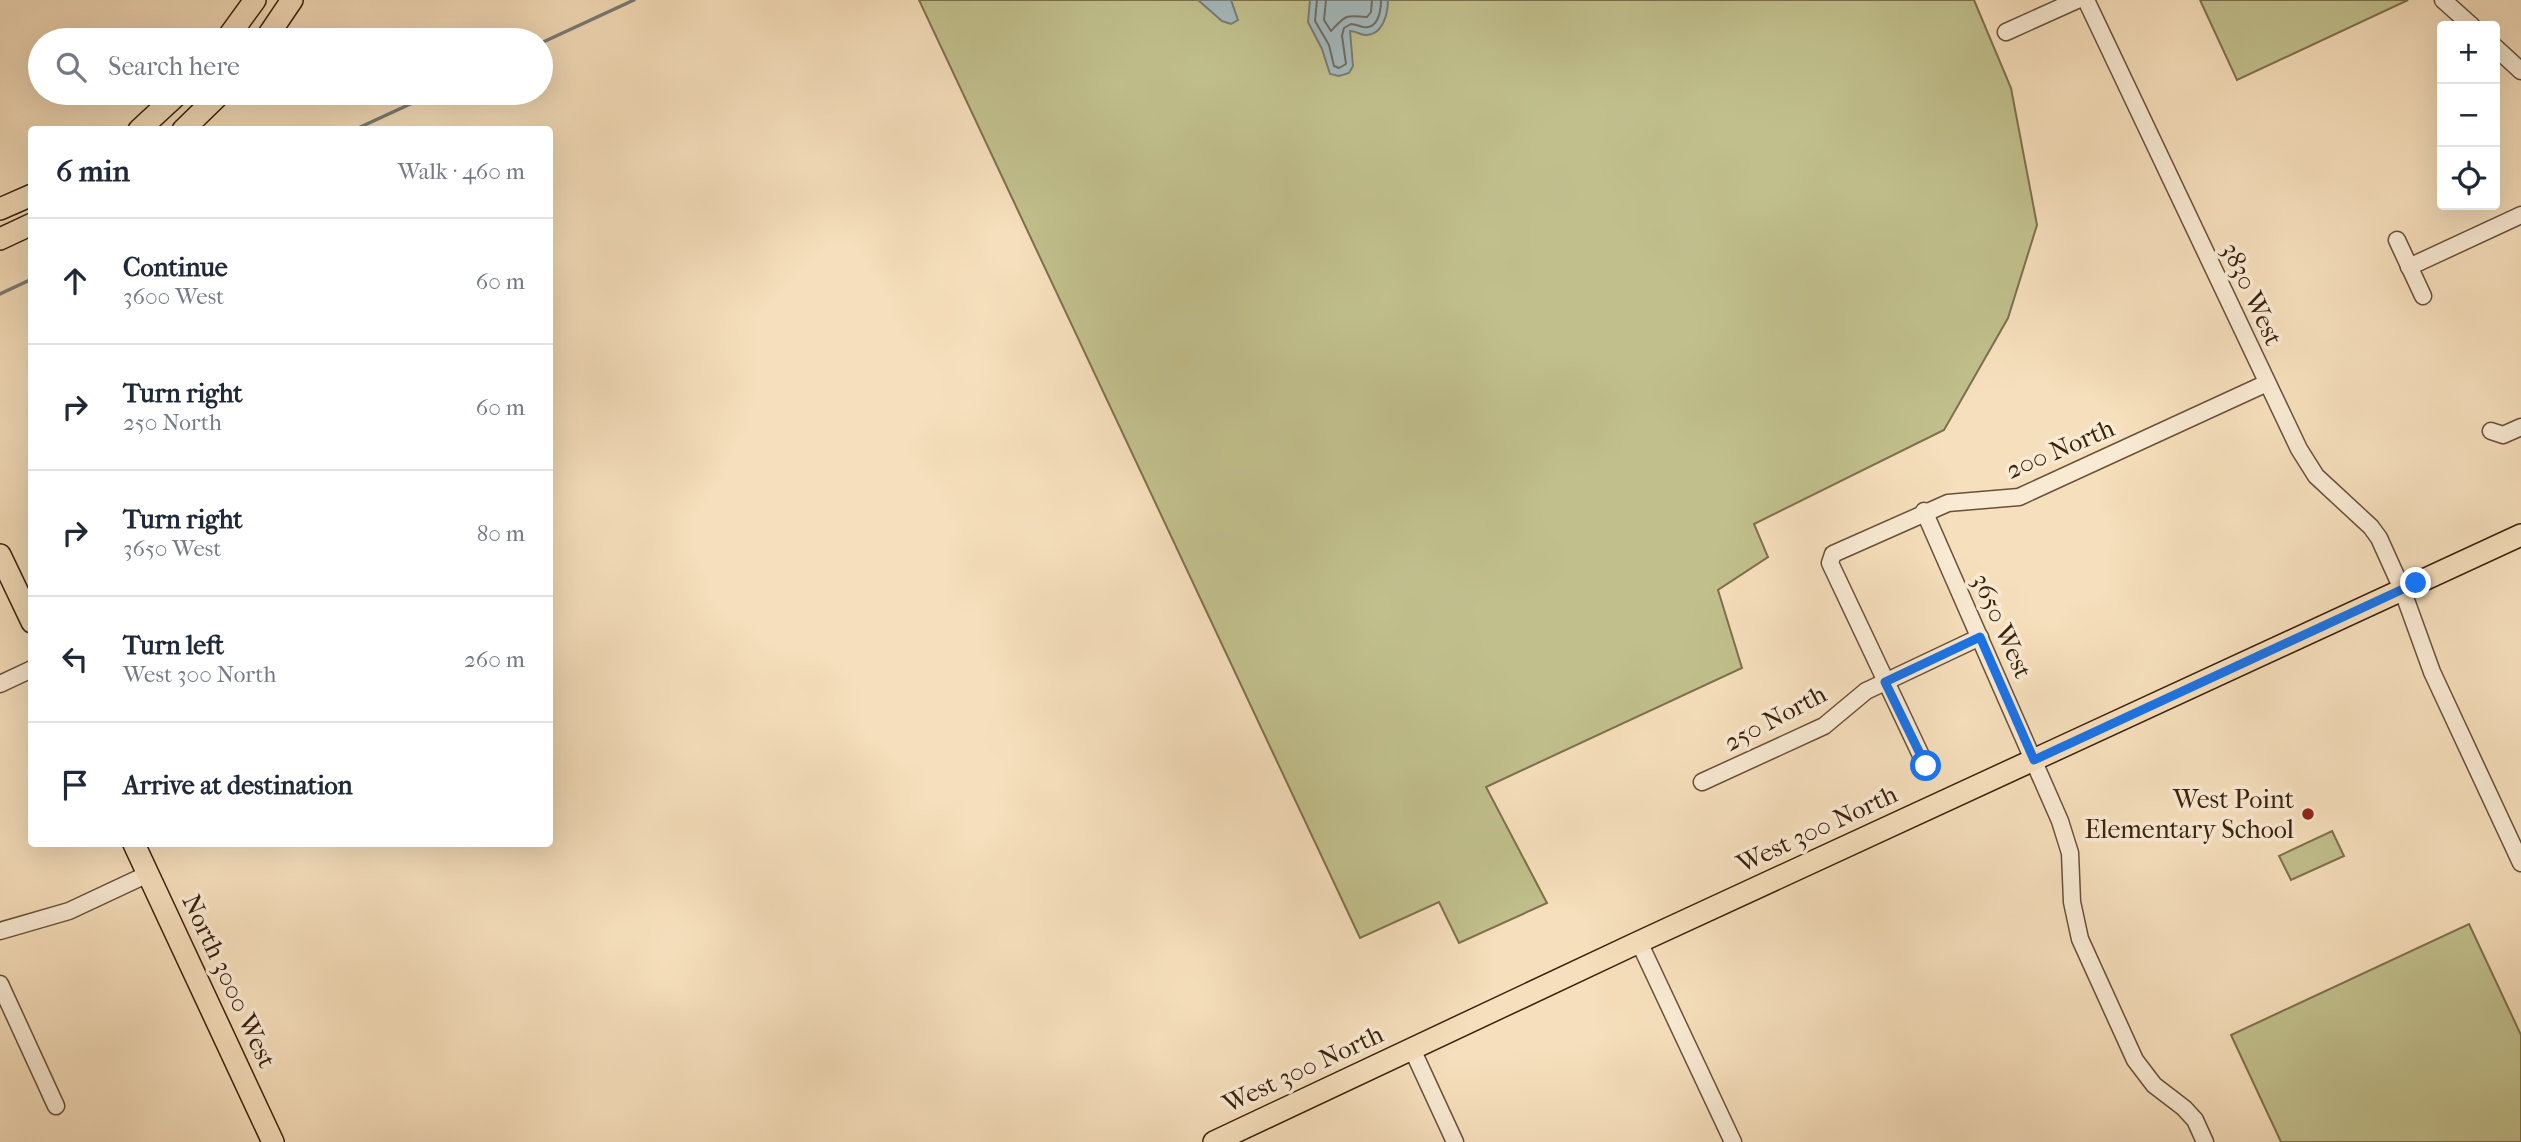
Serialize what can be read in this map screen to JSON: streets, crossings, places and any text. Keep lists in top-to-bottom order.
{
  "streets": {
    "main road": ["West 300 North", "North 3000 West"],
    "street": [
      "3830 West",
      "200 North",
      "3650 West",
      "250 North"
    ]
  },
  "crossings": [
    ["3830 West", "200 North"],
    ["3830 West", "West 300 North"],
    ["200 North", "3650 West"],
    ["200 North", "250 North"],
    ["3650 West", "250 North"],
    ["3650 West", "West 300 North"]
  ],
  "places": ["West Point Elementary School"],
  "page": {
    "map_buttons": ["+", "−"],
    "search": "Search here",
    "heading": ["6 min", "Walk · 460 m"],
    "list": [
      ["Continue", "3600 West", "60 m"],
      ["Turn right", "250 North", "60 m"],
      ["Turn right", "3650 West", "80 m"],
      ["Turn left", "West 300 North", "260 m"],
      "Arrive at destination"
    ]
  }
}
